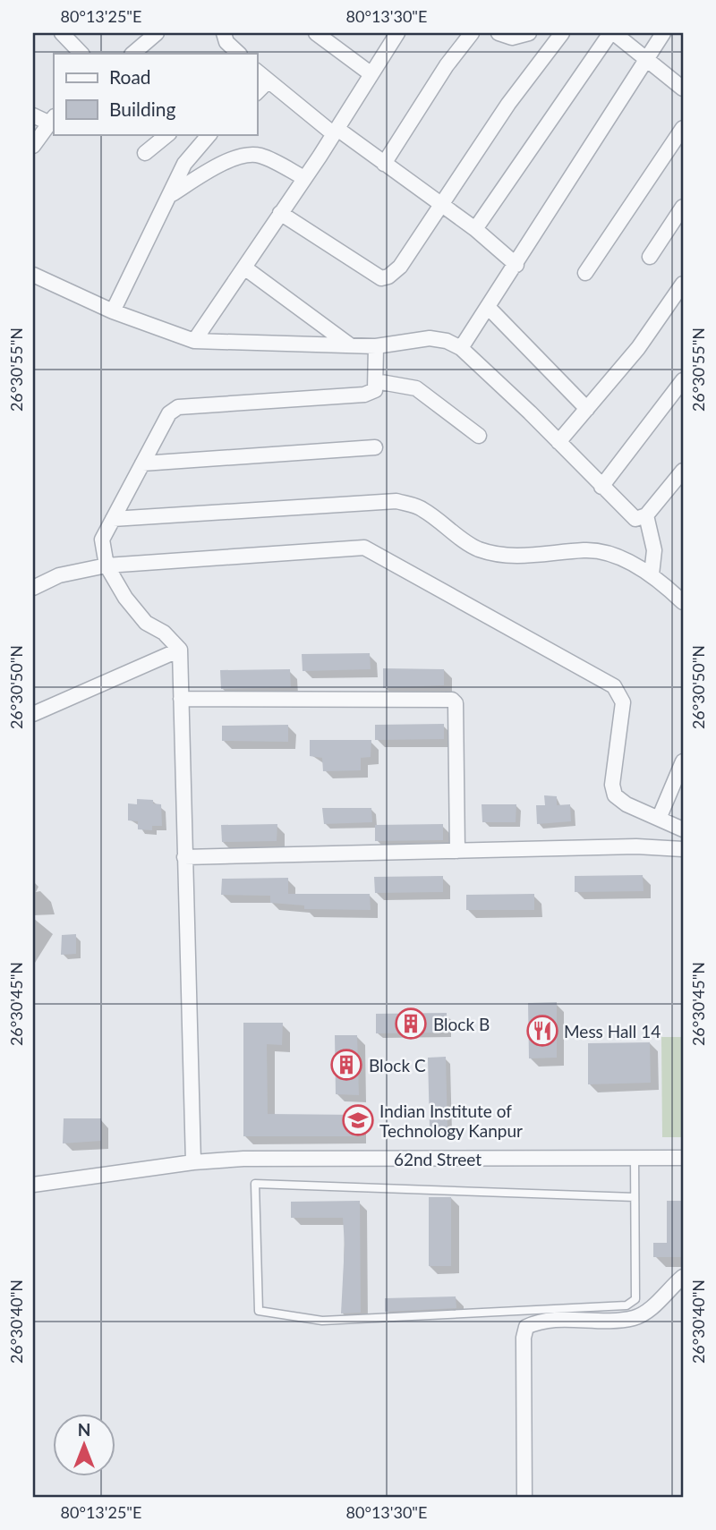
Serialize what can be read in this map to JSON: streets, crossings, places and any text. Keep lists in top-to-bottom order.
{
  "streets": {
    "street": ["62nd Street"]
  },
  "places": {
    "building": ["Block B", "Block C"],
    "restaurant": ["Mess Hall 14"],
    "school or university": ["Indian Institute of Technology Kanpur"]
  },
  "legend": ["Road", "Building"],
  "north": "top",
  "coordinates": [
    "80°13'25\"E",
    "80°13'30\"E",
    "26°30'55\"N",
    "26°30'50\"N",
    "26°30'45\"N",
    "26°30'40\"N"
  ]
}
